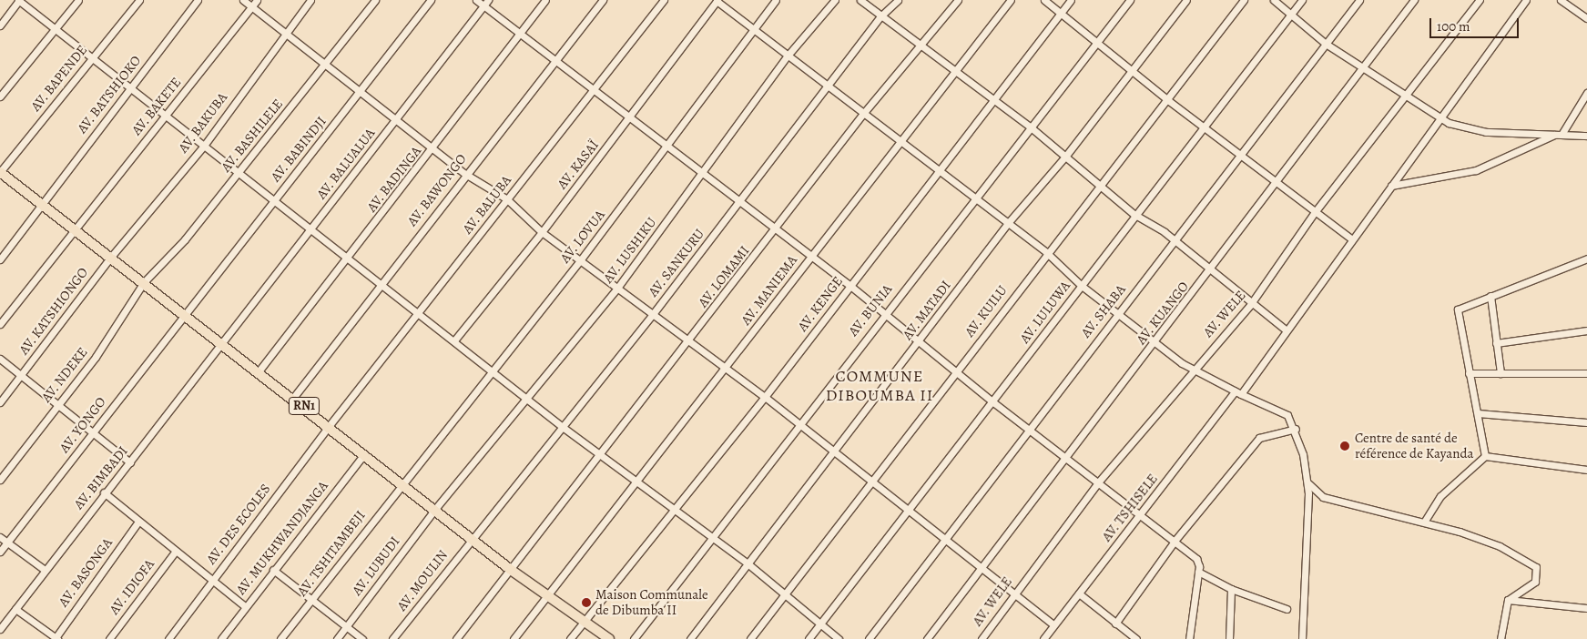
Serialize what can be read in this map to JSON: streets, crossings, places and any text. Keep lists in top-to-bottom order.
{
  "streets": {
    "highway": ["RN1"],
    "street": [
      "AV. BAPENDE",
      "AV. BATSHIOKO",
      "AV. BAKETE",
      "AV. BAKUBA",
      "AV. BASHILELE",
      "AV. BABINDJI",
      "AV. BALUALUA",
      "AV. KASAÏ",
      "AV. BADINGA",
      "AV. BAWONGO",
      "AV. BALUBA",
      "AV. LOVUA",
      "AV. LUSHIKU",
      "AV. SANKURU",
      "AV. LOMAMI",
      "AV. MANIEMA",
      "AV. KENGE",
      "AV. BUNIA",
      "AV. MATADI",
      "AV. KATSHIONGO",
      "AV. KUILU",
      "AV. SHABA",
      "AV. LULUWA",
      "AV. KUANGO",
      "AV. WELE",
      "AV. NDEKE",
      "AV. YONGO",
      "AV. BIMBADI",
      "AV. TSHISELE",
      "AV. DES ECOLES",
      "AV. MUKHWANDJANGA",
      "AV. TSHITAMBEJI",
      "AV. LUBUDI",
      "AV. BASONGA",
      "AV. MOULIN",
      "AV. IDIOFA"
    ]
  },
  "crossings": [
    ["AV. BAPENDE", "RN1"],
    ["AV. BATSHIOKO", "RN1"],
    ["AV. BAKETE", "RN1"],
    ["AV. BAKUBA", "AV. KATSHIONGO"],
    ["AV. BAKUBA", "RN1"],
    ["AV. BASHILELE", "AV. NDEKE"],
    ["AV. BASHILELE", "RN1"],
    ["AV. BABINDJI", "RN1"],
    ["AV. BABINDJI", "AV. YONGO"],
    ["AV. BALUALUA", "RN1"],
    ["AV. BALUALUA", "AV. BIMBADI"],
    ["AV. BADINGA", "RN1"],
    ["AV. BAWONGO", "RN1"],
    ["AV. BALUBA", "RN1"],
    ["AV. BALUBA", "AV. DES ECOLES"],
    ["AV. LOVUA", "RN1"],
    ["AV. LOVUA", "AV. TSHITAMBEJI"],
    ["AV. LUSHIKU", "RN1"],
    ["AV. LUSHIKU", "AV. LUBUDI"],
    ["AV. SANKURU", "RN1"],
    ["AV. SANKURU", "AV. MOULIN"],
    ["AV. LOMAMI", "RN1"],
    ["AV. MANIEMA", "RN1"],
    ["AV. KENGE", "RN1"],
    ["AV. KATSHIONGO", "RN1"],
    ["AV. NDEKE", "RN1"],
    ["RN1", "AV. YONGO"],
    ["RN1", "AV. BIMBADI"],
    ["RN1", "AV. DES ECOLES"],
    ["RN1", "AV. MUKHWANDJANGA"],
    ["RN1", "AV. TSHITAMBEJI"],
    ["RN1", "AV. LUBUDI"],
    ["RN1", "AV. MOULIN"]
  ],
  "districts": ["COMMUNE DIBOUMBA II"],
  "places": ["Centre de santé de référence de Kayanda", "Maison Communale de Dibumba II"],
  "scale_bar": "100 m"
}
